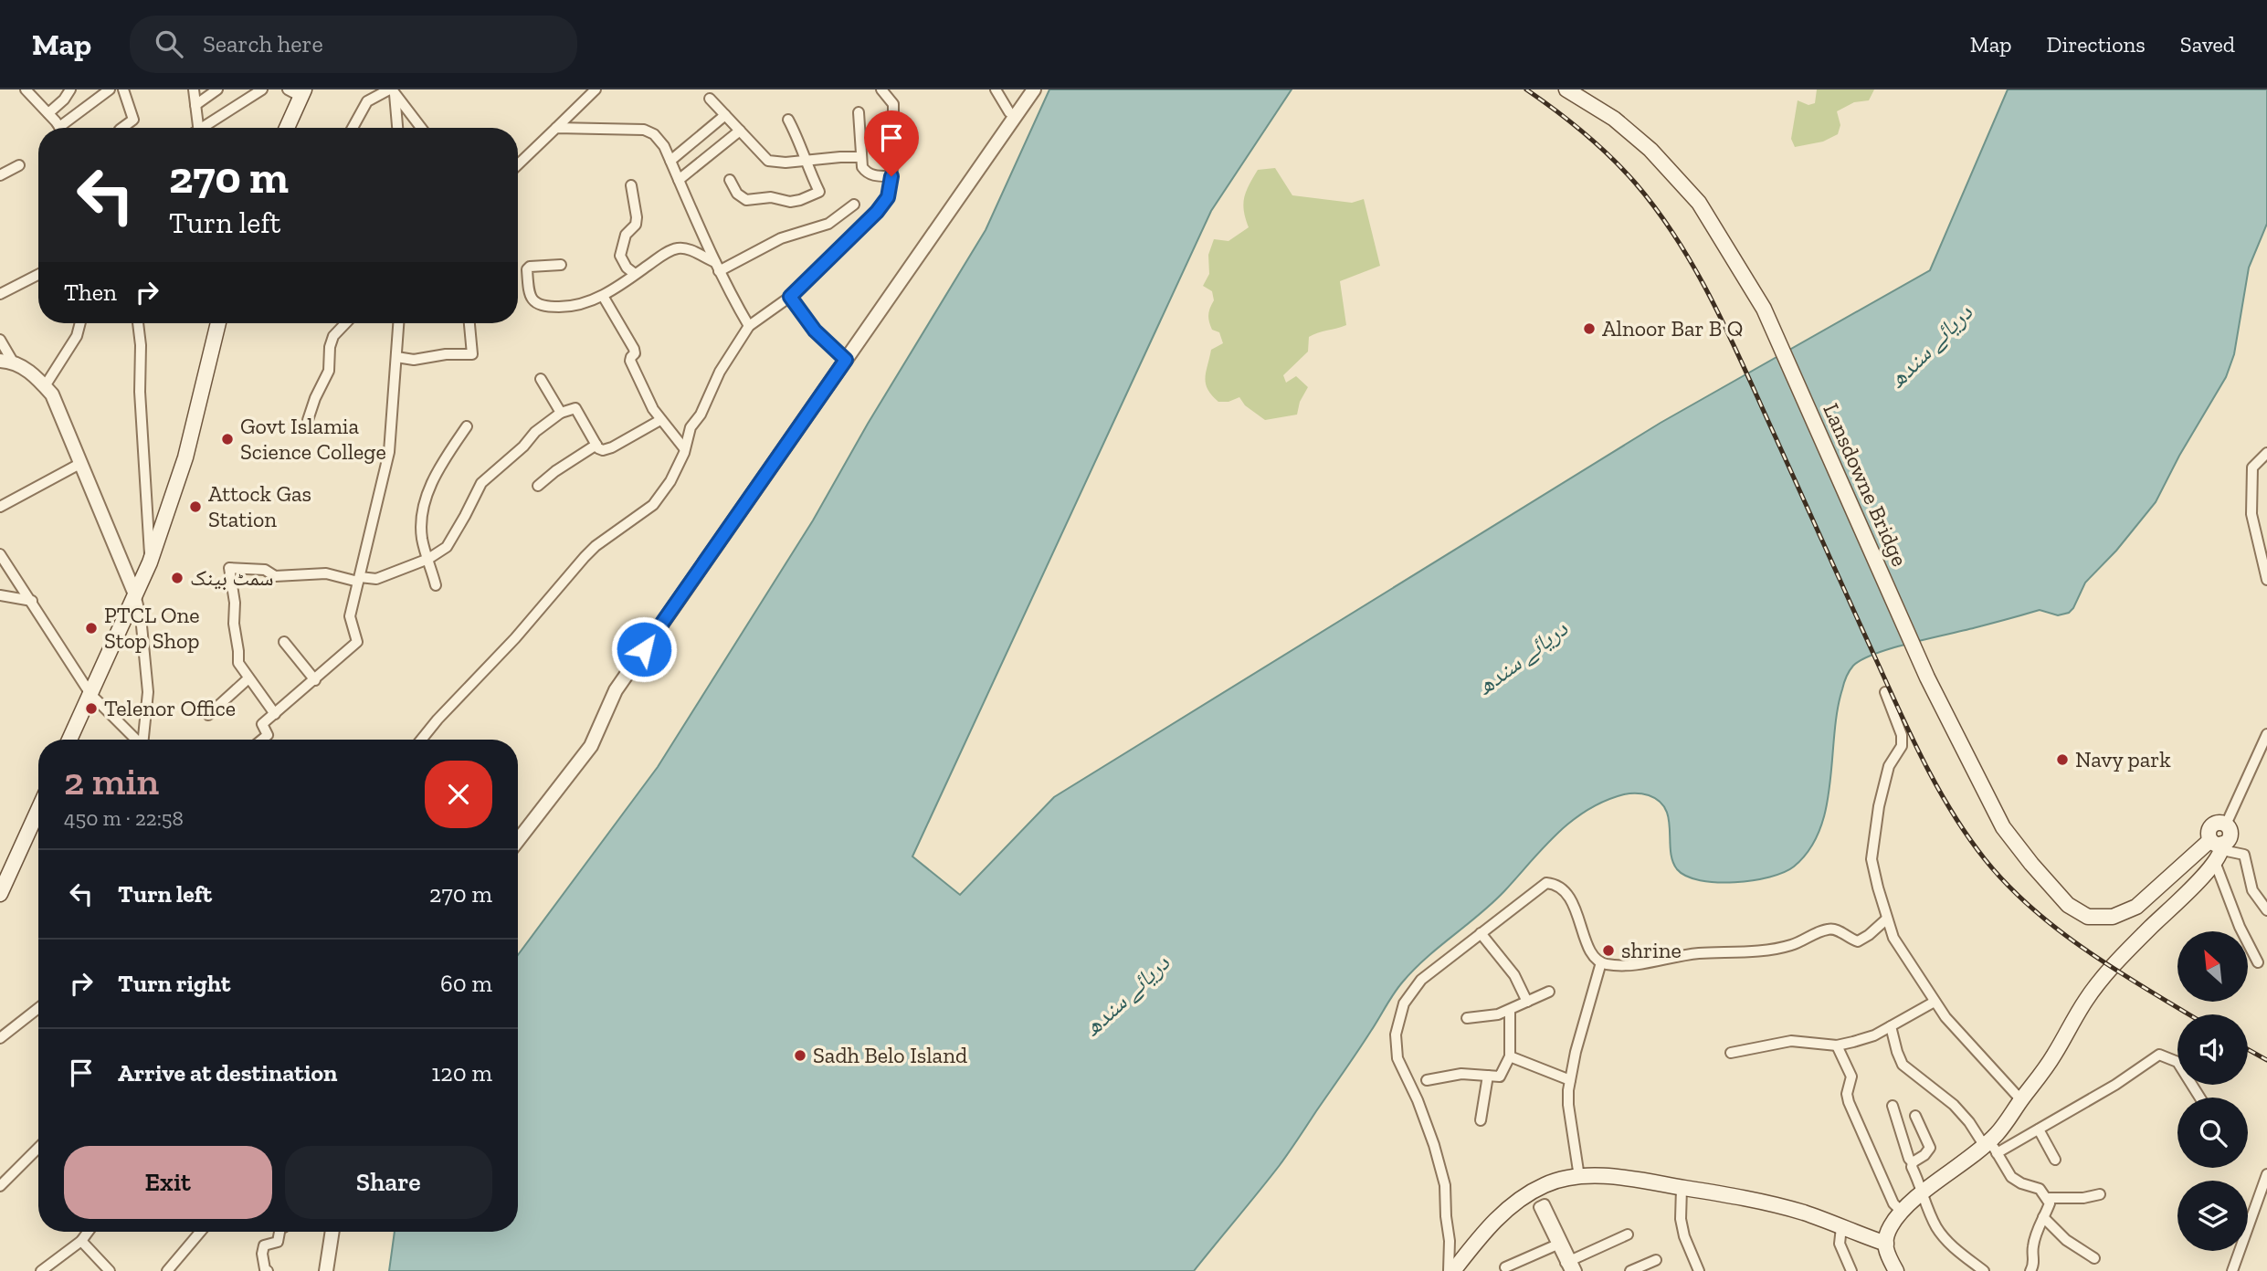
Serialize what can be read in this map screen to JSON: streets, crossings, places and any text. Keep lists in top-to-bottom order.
{
  "streets": {
    "main road": ["Lansdowne Bridge"]
  },
  "water": ["دریائے سندھ"],
  "places": [
    "Alnoor Bar B Q",
    "Govt Islamia Science College",
    "Attock Gas Station",
    "سمٹ بینک",
    "PTCL One Stop Shop",
    "Telenor Office",
    "Navy park",
    "shrine",
    "Sadh Belo Island"
  ],
  "north": "top left",
  "page": {
    "header": "Map",
    "search": "Search here",
    "nav": ["Map", "Directions", "Saved"],
    "turn": ["270 m", "Turn left"],
    "then": "Then",
    "heading": ["2 min", "450 m · 22:58"],
    "list": [
      {
        "name": "Turn left",
        "value": "270 m"
      },
      {
        "name": "Turn right",
        "value": "60 m"
      },
      {
        "name": "Arrive at destination",
        "value": "120 m"
      }
    ],
    "buttons": ["Exit", "Share"]
  }
}
